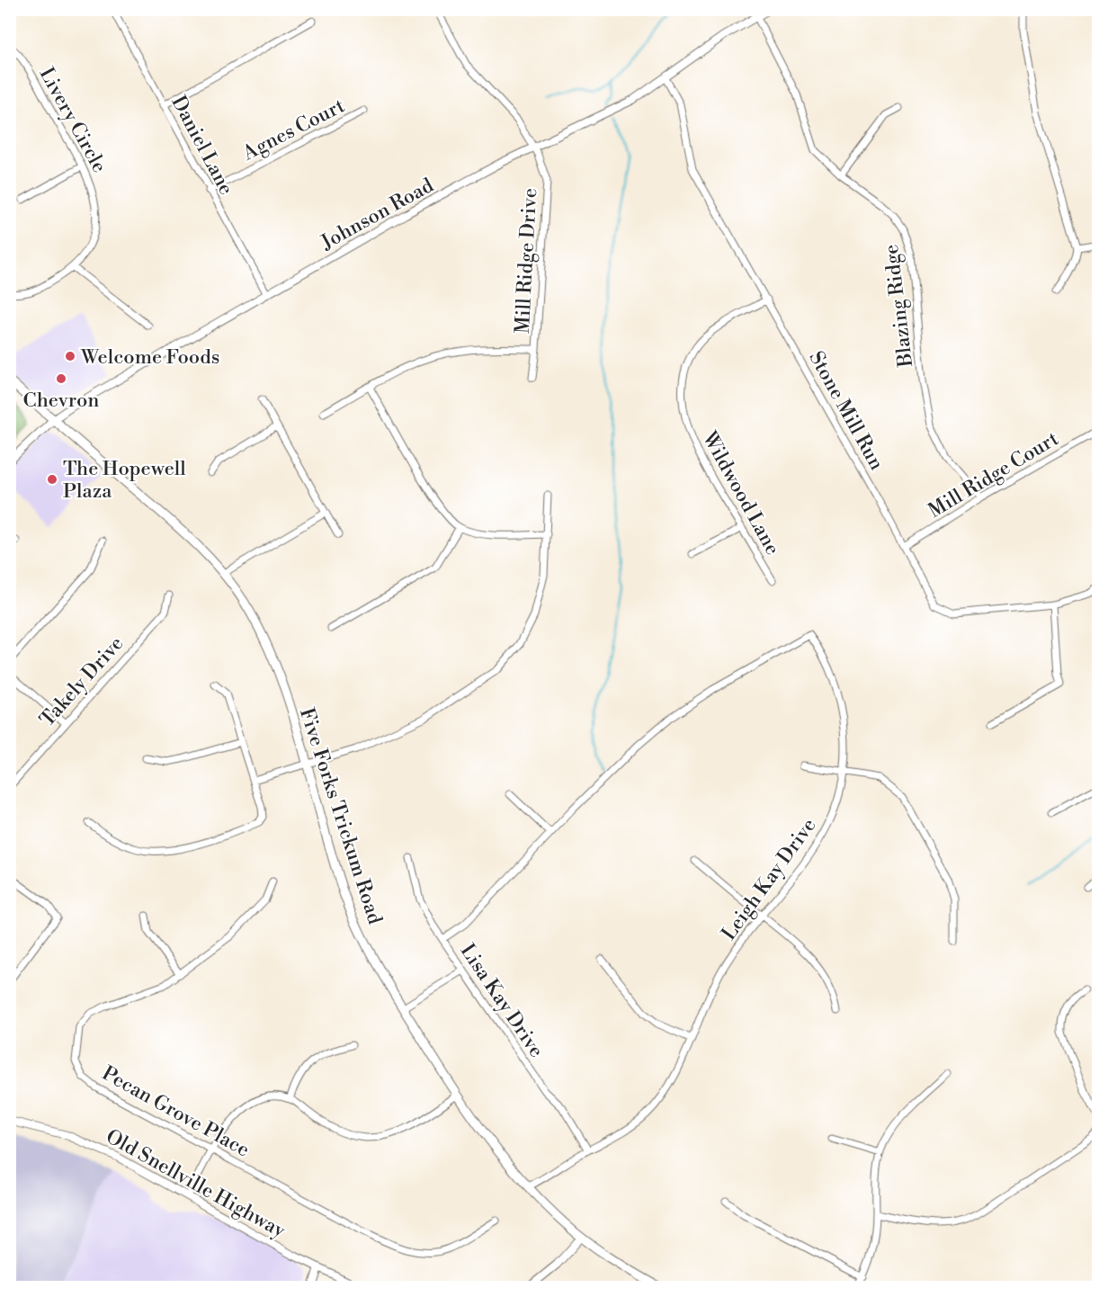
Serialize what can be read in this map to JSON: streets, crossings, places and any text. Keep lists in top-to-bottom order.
{
  "streets": {
    "main road": ["Five Forks Trickum Road"],
    "street": [
      "Livery Circle",
      "Agnes Court",
      "Daniel Lane",
      "Johnson Road",
      "Mill Ridge Drive",
      "Blazing Ridge",
      "Stone Mill Run",
      "Mill Ridge Court",
      "Wildwood Lane",
      "Takely Drive",
      "Leigh Kay Drive",
      "Lisa Kay Drive",
      "Pecan Grove Place",
      "Old Snellville Highway"
    ]
  },
  "crossings": [
    ["Agnes Court", "Daniel Lane"],
    ["Daniel Lane", "Johnson Road"],
    ["Johnson Road", "Mill Ridge Drive"],
    ["Johnson Road", "Blazing Ridge"],
    ["Johnson Road", "Stone Mill Run"],
    ["Johnson Road", "Five Forks Trickum Road"],
    ["Blazing Ridge", "Mill Ridge Court"],
    ["Stone Mill Run", "Mill Ridge Court"],
    ["Stone Mill Run", "Wildwood Lane"],
    ["Five Forks Trickum Road", "Leigh Kay Drive"],
    ["Leigh Kay Drive", "Lisa Kay Drive"]
  ],
  "places": ["Welcome Foods", "Chevron", "The Hopewell Plaza"]
}
